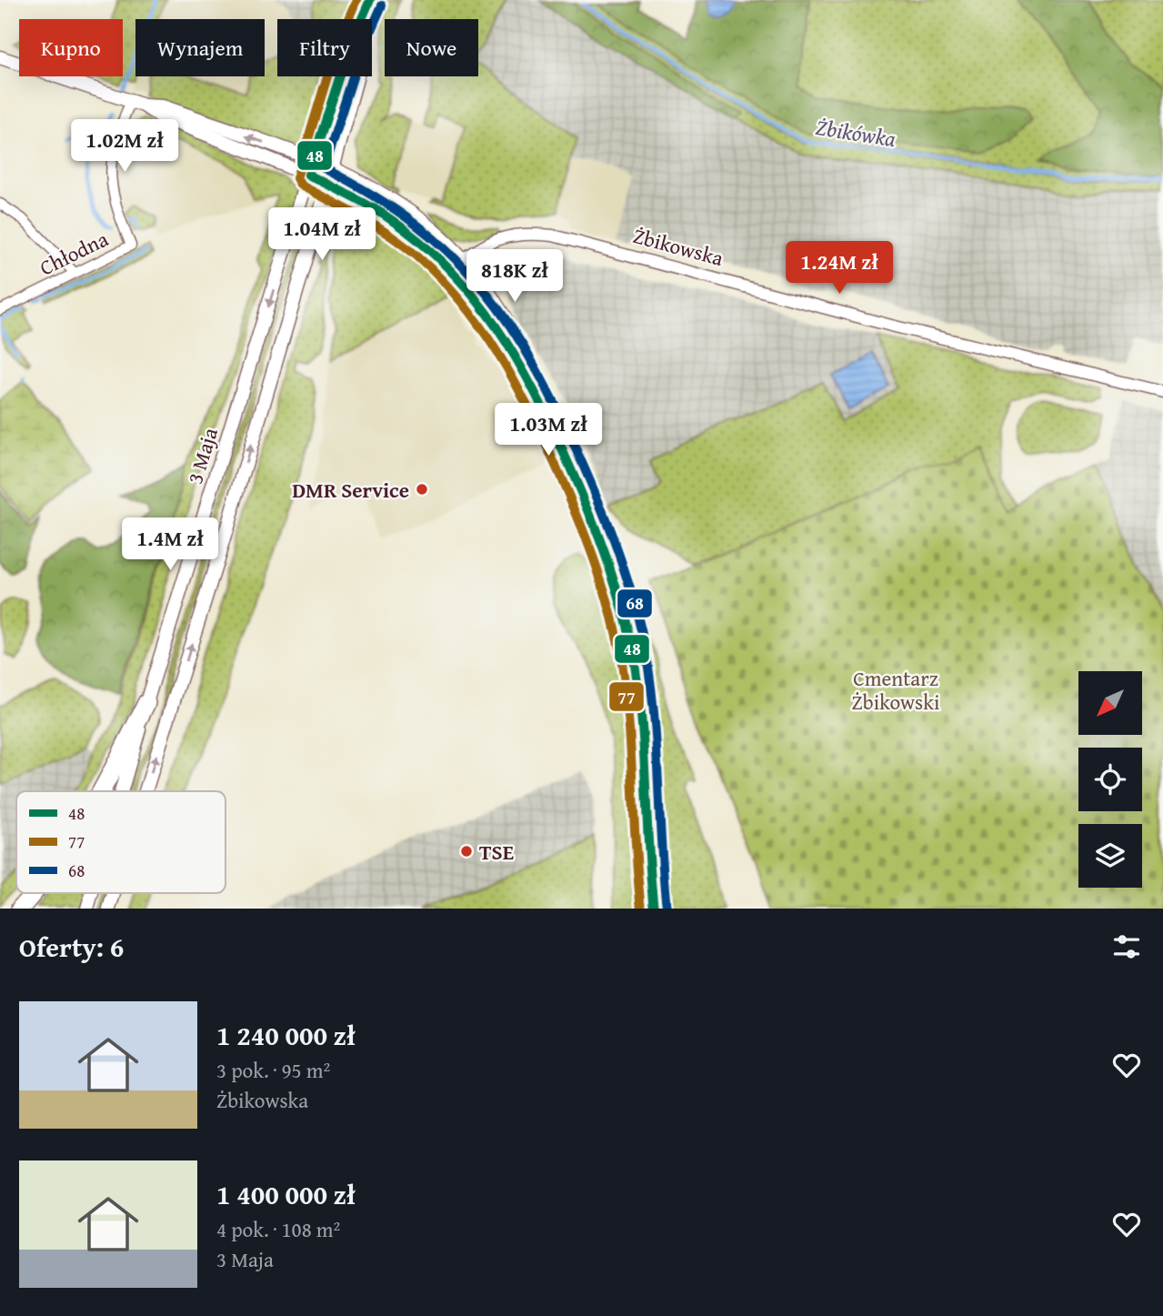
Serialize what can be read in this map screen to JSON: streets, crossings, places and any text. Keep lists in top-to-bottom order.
{
  "streets": {
    "main road": ["3 Maja"],
    "street": ["Żbikowska", "Chłodna"]
  },
  "water": ["Żbikówka"],
  "parks": ["Cmentarz Żbikowski"],
  "places": ["DMR Service", "TSE"],
  "lines": ["transit line 48", "transit line 77", "transit line 68"],
  "legend": ["48", "77", "68"],
  "north": "bottom left",
  "page": {
    "chip": [
      "Kupno",
      "Wynajem",
      "Filtry",
      "Nowe"
    ],
    "price": [
      "1.02M zł",
      "1.04M zł",
      "1.24M zł",
      "818K zł",
      "1.03M zł",
      "1.4M zł"
    ],
    "heading": "Oferty: 6",
    "list": [
      {
        "name": "1 240 000 zł",
        "note": "3 pok. · 95 m² · Żbikowska"
      },
      {
        "name": "1 400 000 zł",
        "note": "4 pok. · 108 m² · 3 Maja"
      }
    ]
  }
}
